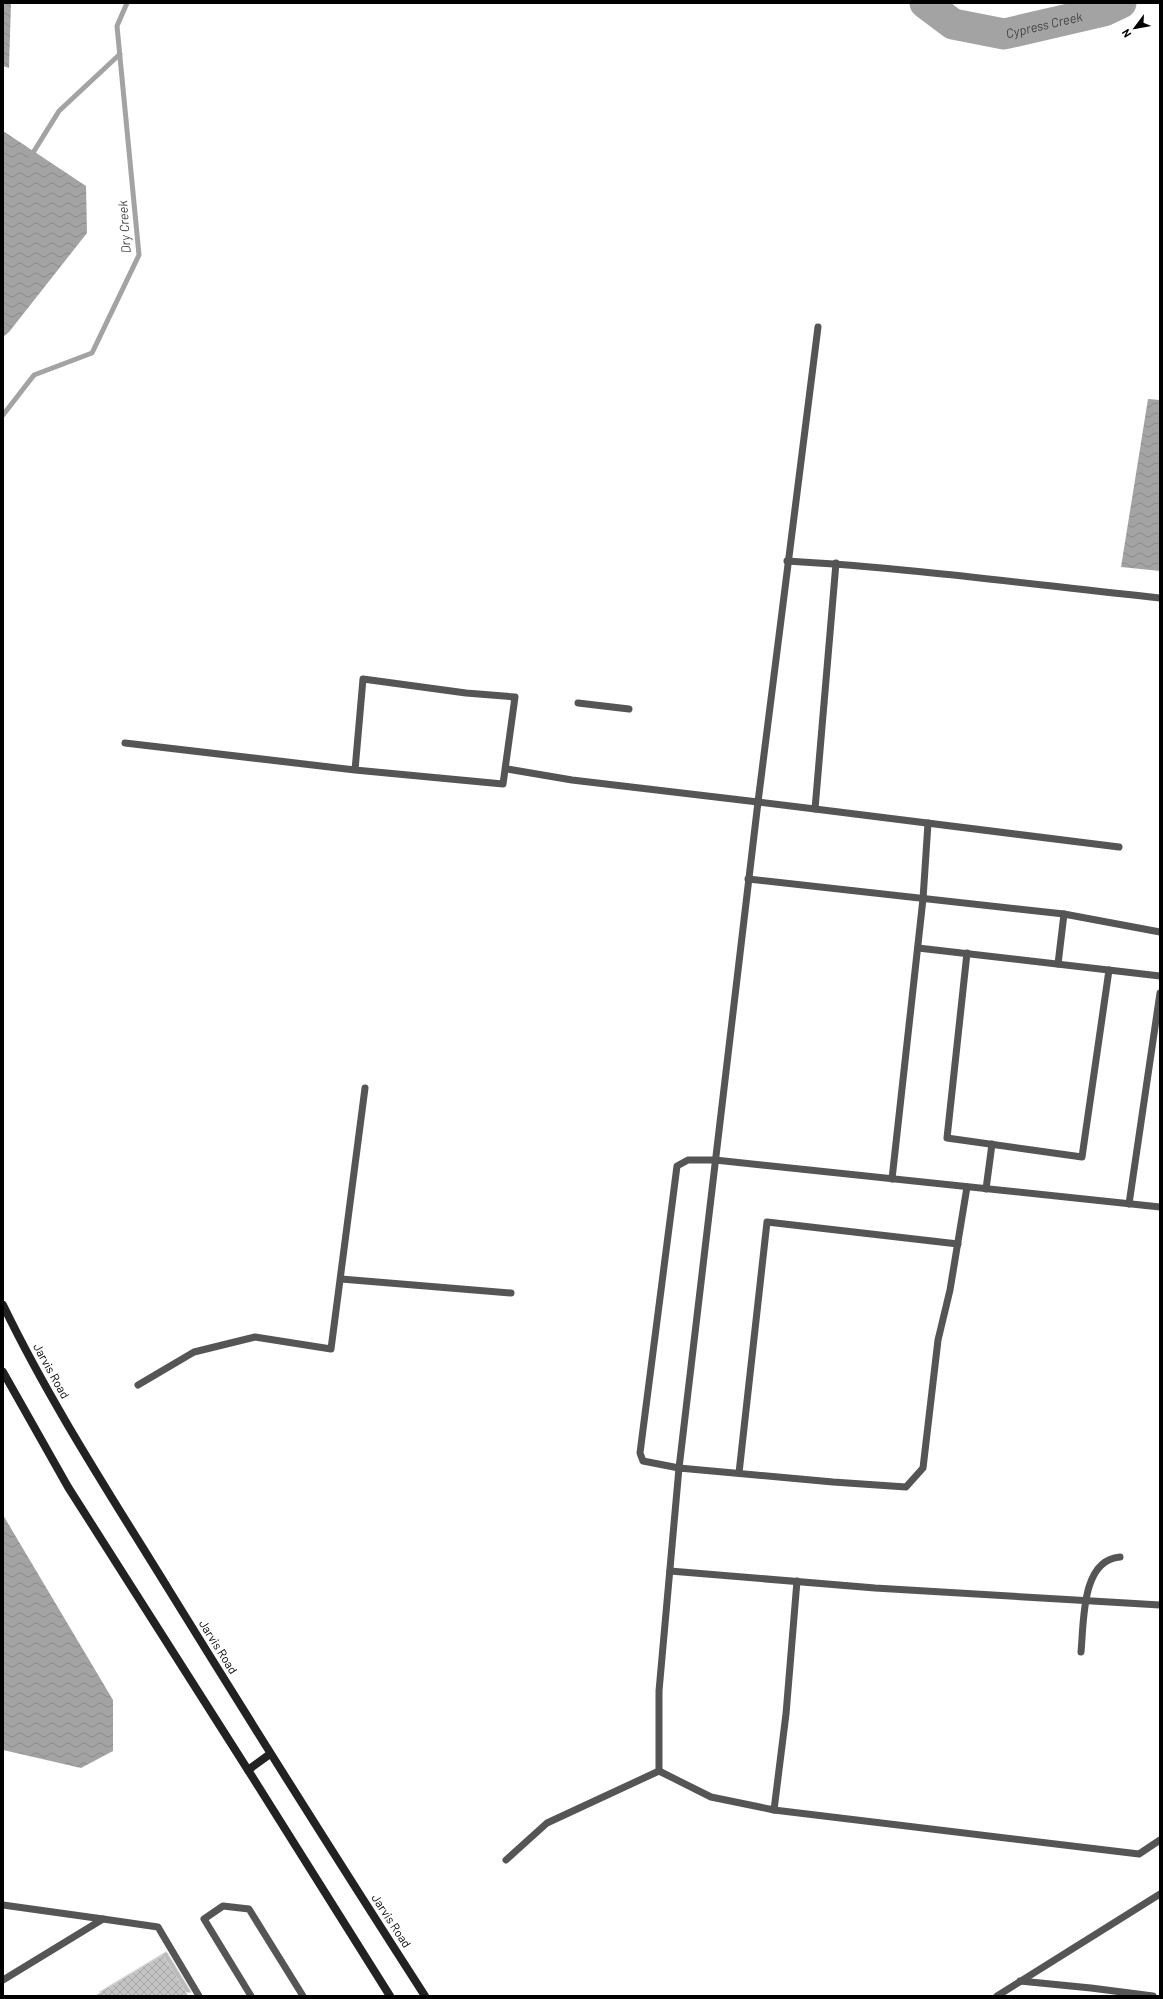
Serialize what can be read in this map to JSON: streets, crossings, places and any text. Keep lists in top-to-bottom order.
{
  "streets": {
    "street": ["Jarvis Road"]
  },
  "water": ["Cypress Creek", "Dry Creek"],
  "north": "bottom left"
}
